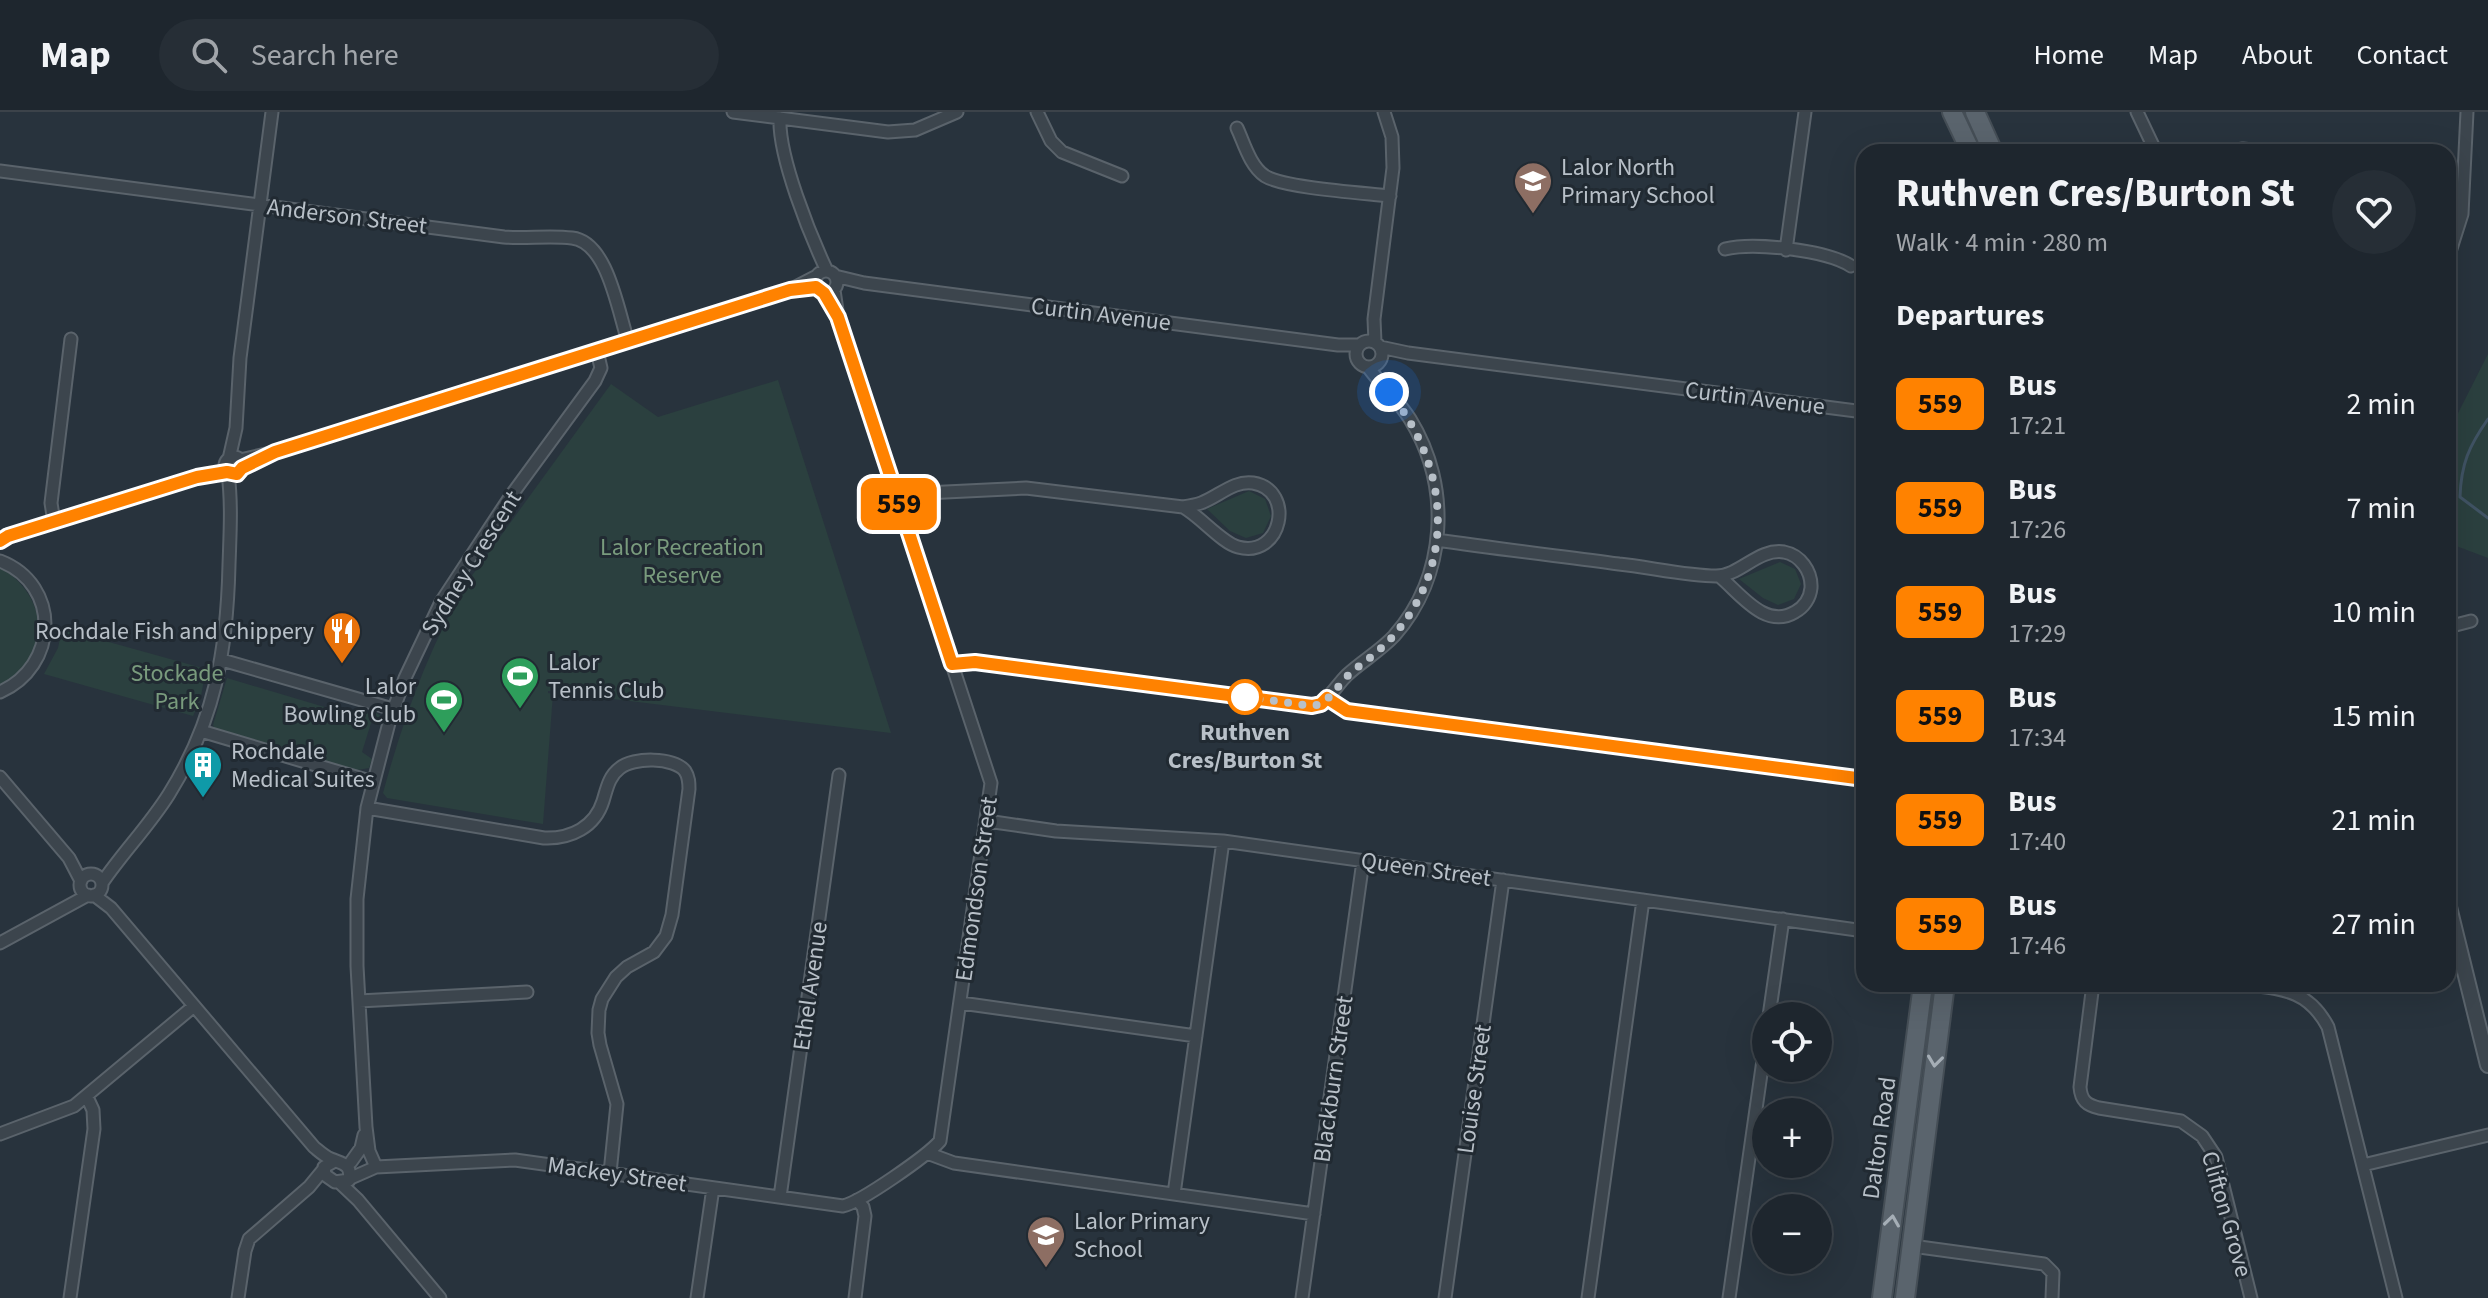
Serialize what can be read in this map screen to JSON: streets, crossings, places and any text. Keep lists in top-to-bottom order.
{
  "streets": {
    "main road": ["Dalton Road"],
    "street": [
      "Anderson Street",
      "Curtin Avenue",
      "Sydney Crescent",
      "Queen Street",
      "Edmondson Street",
      "Ethel Avenue",
      "Blackburn Street",
      "Louise Street",
      "Mackey Street",
      "Clifton Grove"
    ]
  },
  "crossings": [
    ["Anderson Street", "Curtin Avenue"],
    ["Curtin Avenue", "Sydney Crescent"],
    ["Curtin Avenue", "Edmondson Street"],
    ["Sydney Crescent", "Mackey Street"],
    ["Queen Street", "Edmondson Street"],
    ["Queen Street", "Blackburn Street"],
    ["Queen Street", "Louise Street"],
    ["Edmondson Street", "Mackey Street"],
    ["Ethel Avenue", "Mackey Street"]
  ],
  "parks": ["Lalor Recreation Reserve", "Stockade Park"],
  "places": {
    "school or university": ["Lalor North Primary School", "Lalor Primary School"],
    "restaurant": ["Rochdale Fish and Chippery"],
    "other": ["Ruthven Cres/Burton St"],
    "sports": ["Lalor Tennis Club", "Lalor Bowling Club"],
    "building": ["Rochdale Medical Suites"]
  },
  "lines": ["bus line 559"],
  "page": {
    "header": "Map",
    "search": "Search here",
    "nav": [
      "Home",
      "Map",
      "About",
      "Contact"
    ],
    "on_map": "559",
    "heading": [
      ["Ruthven Cres/Burton St", "Walk · 4 min · 280 m"],
      "Departures"
    ],
    "list": [
      {
        "mark": "559",
        "name": "Bus",
        "note": "17:21",
        "value": "2 min"
      },
      {
        "mark": "559",
        "name": "Bus",
        "note": "17:26",
        "value": "7 min"
      },
      {
        "mark": "559",
        "name": "Bus",
        "note": "17:29",
        "value": "10 min"
      },
      {
        "mark": "559",
        "name": "Bus",
        "note": "17:34",
        "value": "15 min"
      },
      {
        "mark": "559",
        "name": "Bus",
        "note": "17:40",
        "value": "21 min"
      },
      {
        "mark": "559",
        "name": "Bus",
        "note": "17:46",
        "value": "27 min"
      }
    ],
    "map_buttons": ["+", "−"]
  }
}
